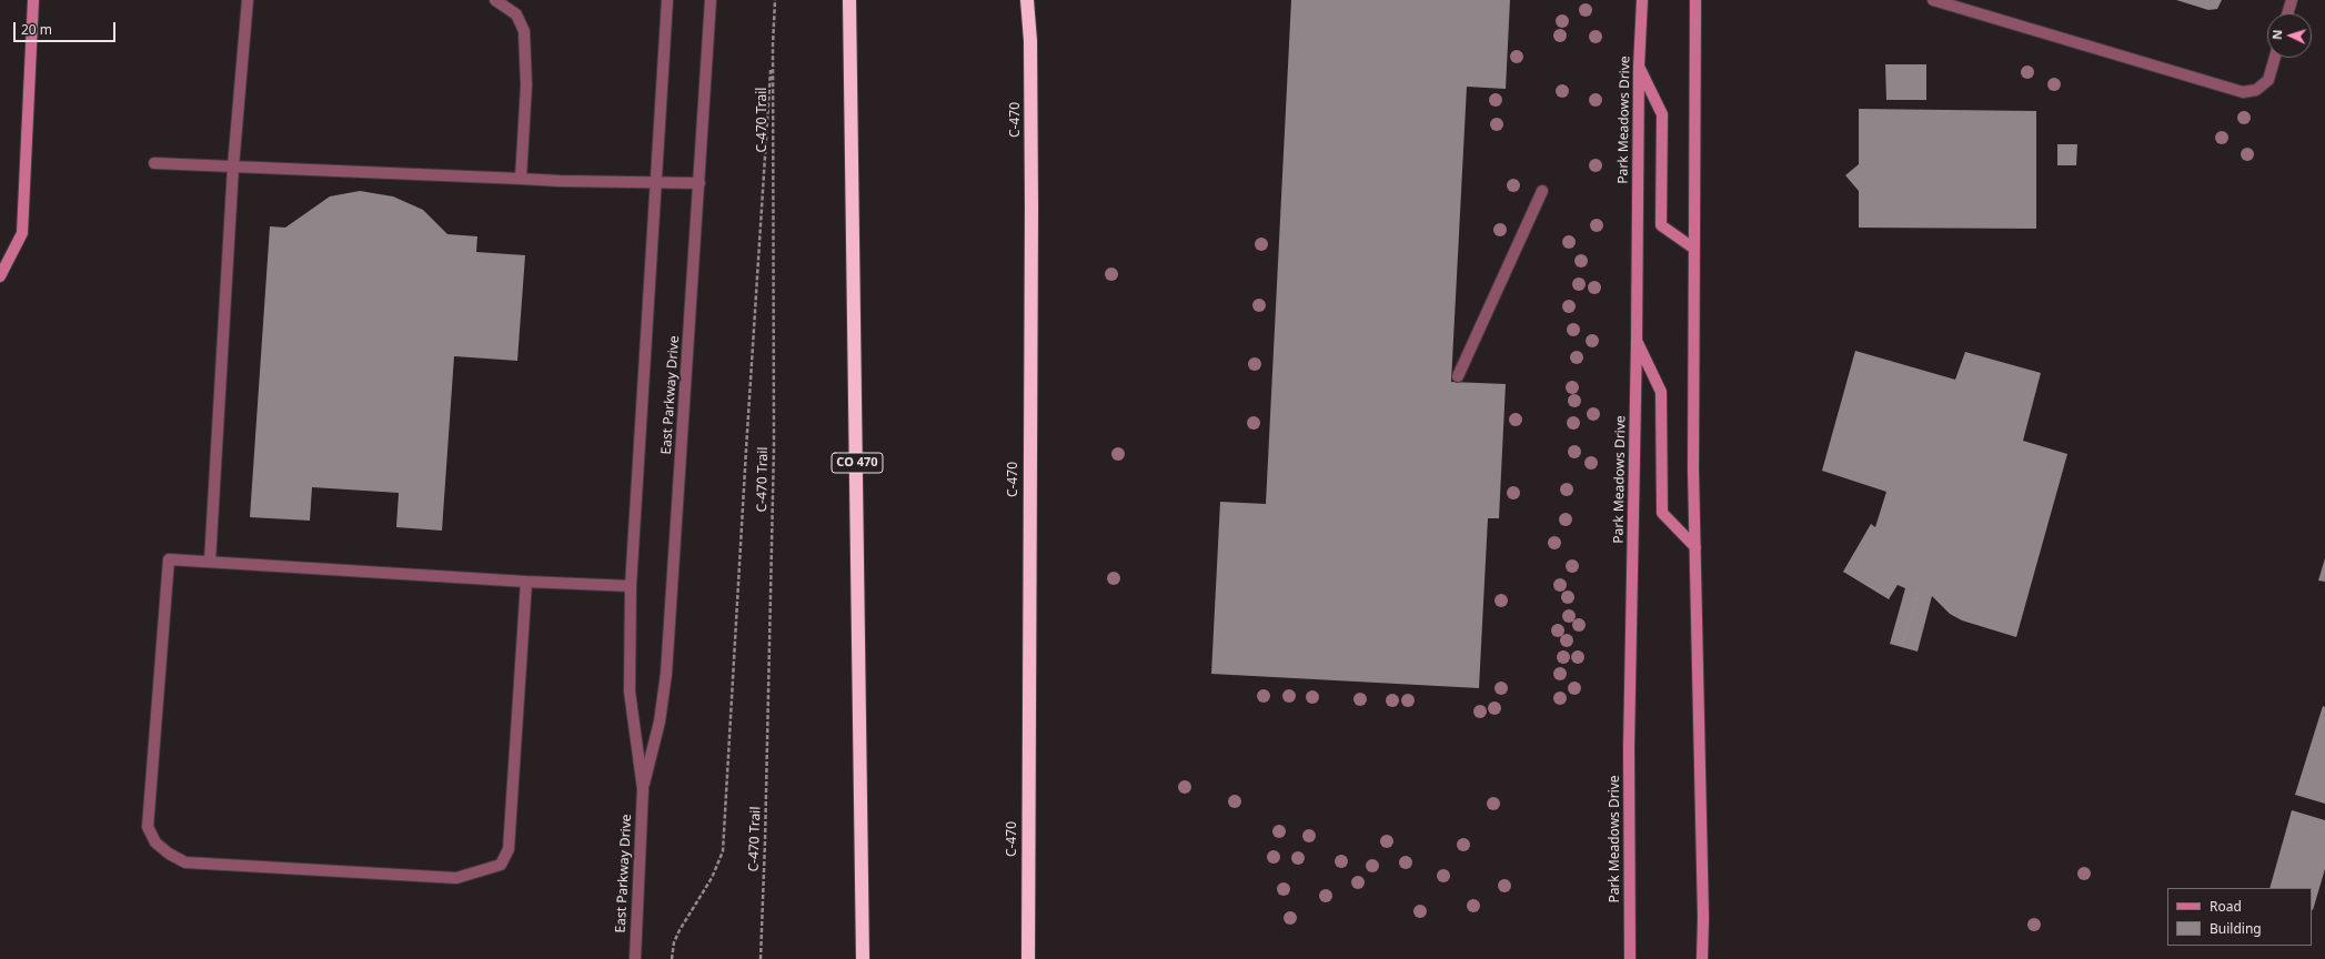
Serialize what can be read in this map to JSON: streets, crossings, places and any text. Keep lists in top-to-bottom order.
{
  "streets": {
    "highway": ["C-470", "CO 470"],
    "main road": ["Park Meadows Drive"],
    "street": ["East Parkway Drive"],
    "path": ["C-470 Trail"]
  },
  "legend": ["Road", "Building"],
  "scale_bar": "20 m",
  "north": "left"
}
